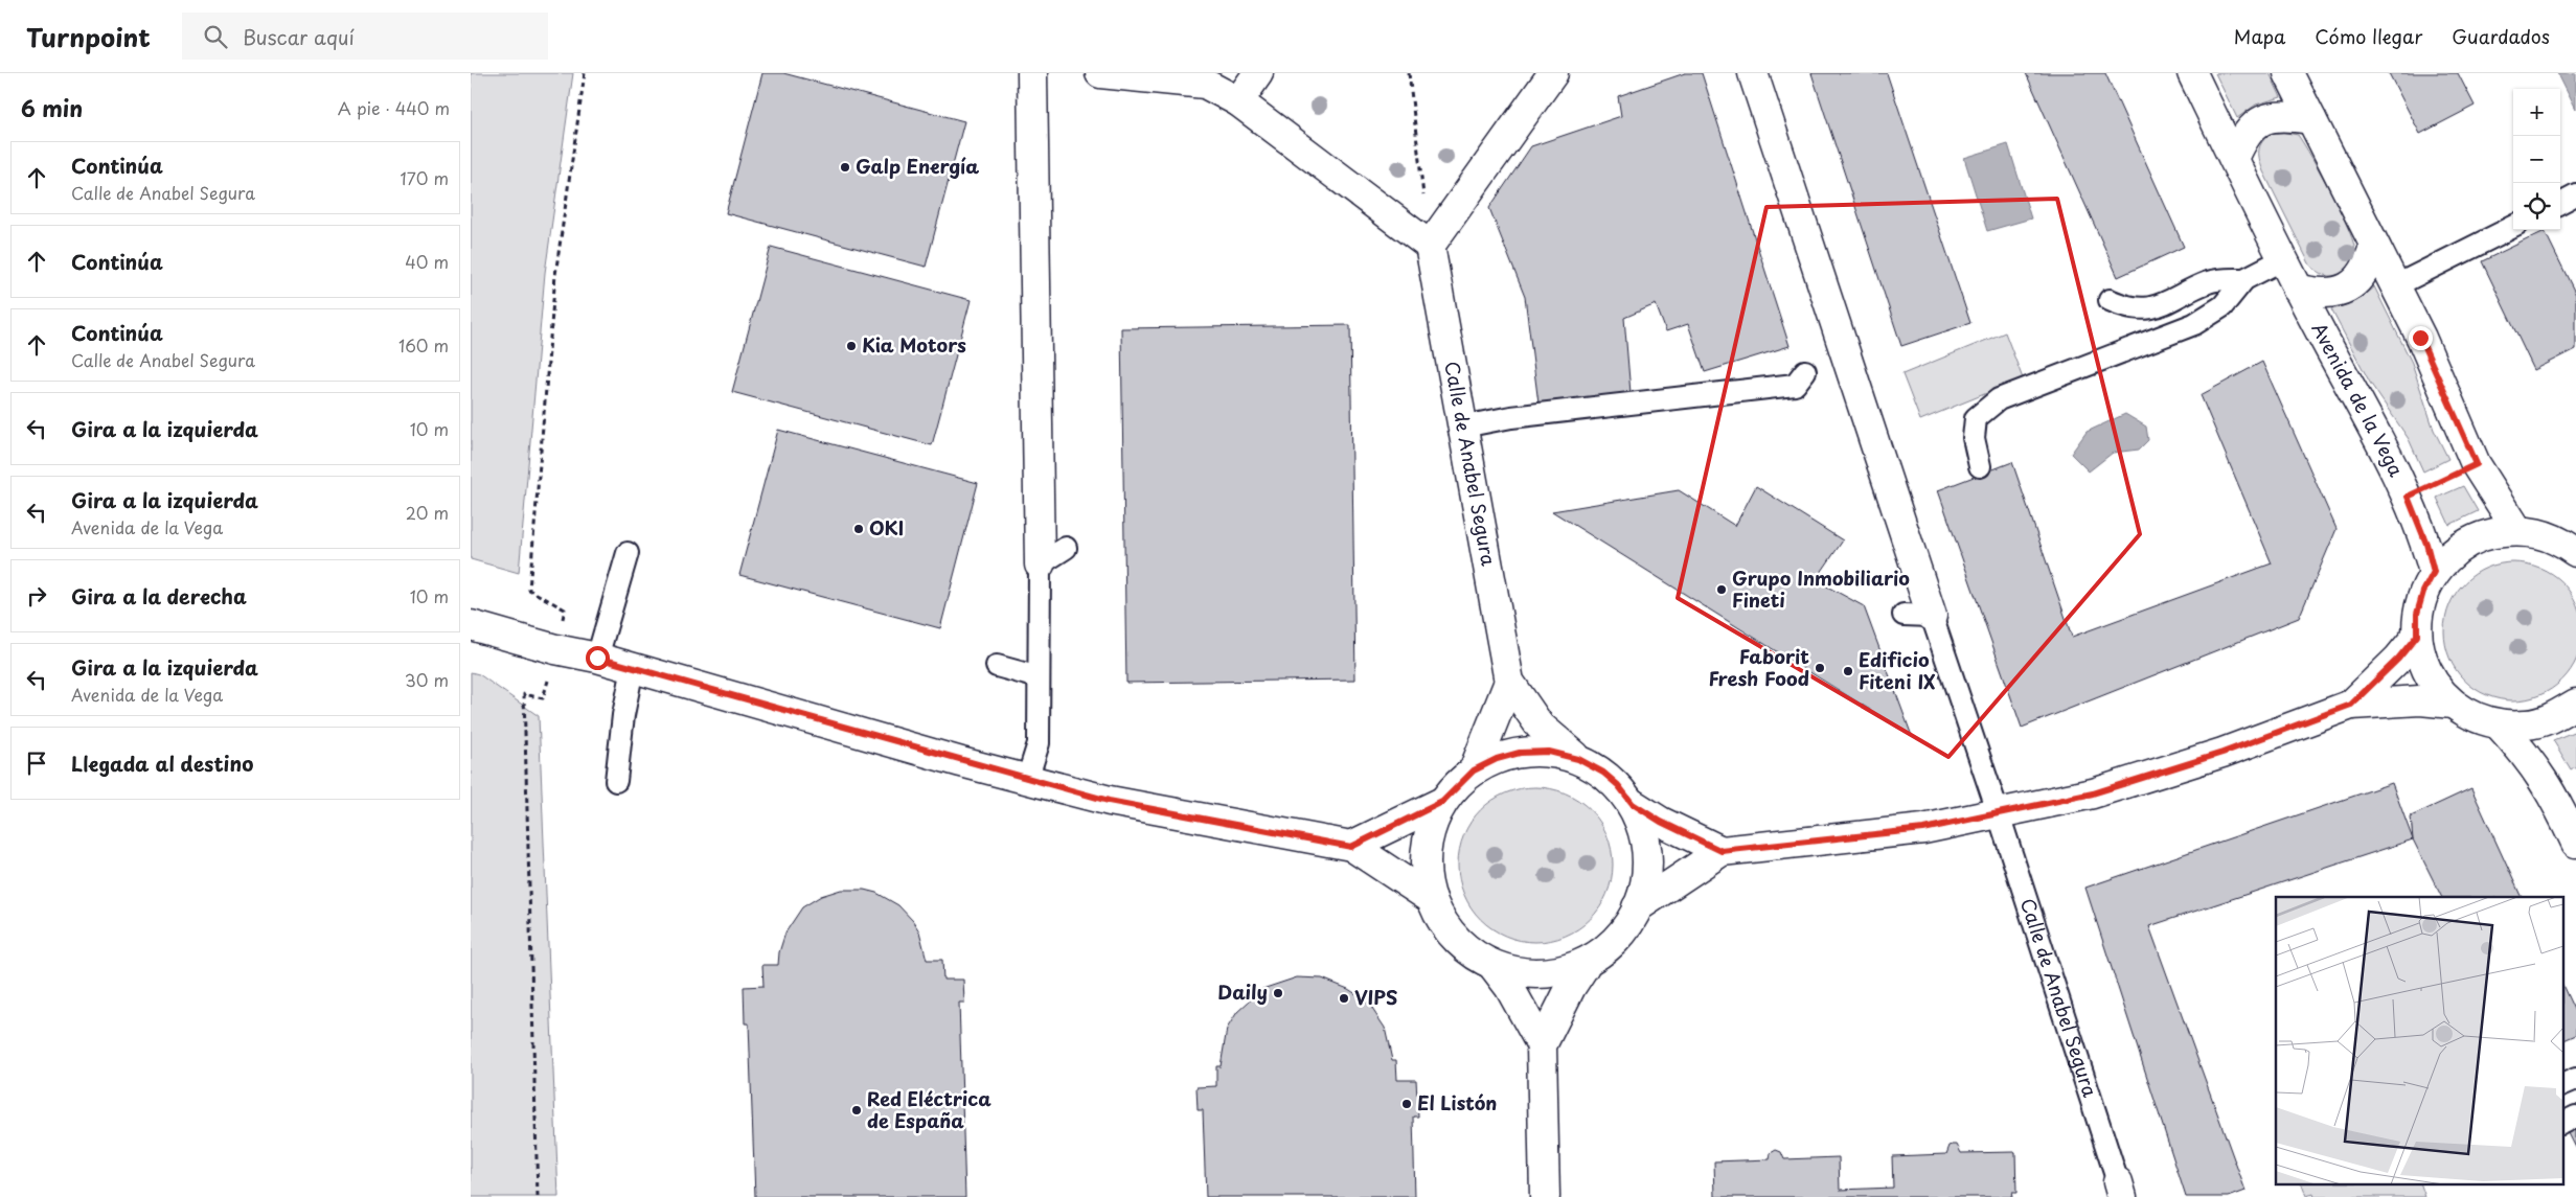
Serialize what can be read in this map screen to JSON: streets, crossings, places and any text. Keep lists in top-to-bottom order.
{
  "streets": {
    "street": ["Avenida de la Vega", "Calle de Anabel Segura"]
  },
  "places": [
    "Galp Energía",
    "Kia Motors",
    "OKI",
    "Grupo Inmobiliario Fineti",
    "Faborit Fresh Food",
    "Edificio Fiteni IX",
    "Daily",
    "VIPS",
    "El Listón",
    "Red Eléctrica de España"
  ],
  "page": {
    "header": "Turnpoint",
    "search": "Buscar aquí",
    "nav": ["Mapa", "Cómo llegar", "Guardados"],
    "heading": ["6 min", "A pie · 440 m"],
    "map_buttons": ["+", "−"],
    "list": [
      ["Continúa", "Calle de Anabel Segura", "170 m"],
      ["Continúa", "40 m"],
      ["Continúa", "Calle de Anabel Segura", "160 m"],
      ["Gira a la izquierda", "10 m"],
      ["Gira a la izquierda", "Avenida de la Vega", "20 m"],
      ["Gira a la derecha", "10 m"],
      ["Gira a la izquierda", "Avenida de la Vega", "30 m"],
      "Llegada al destino"
    ]
  }
}
